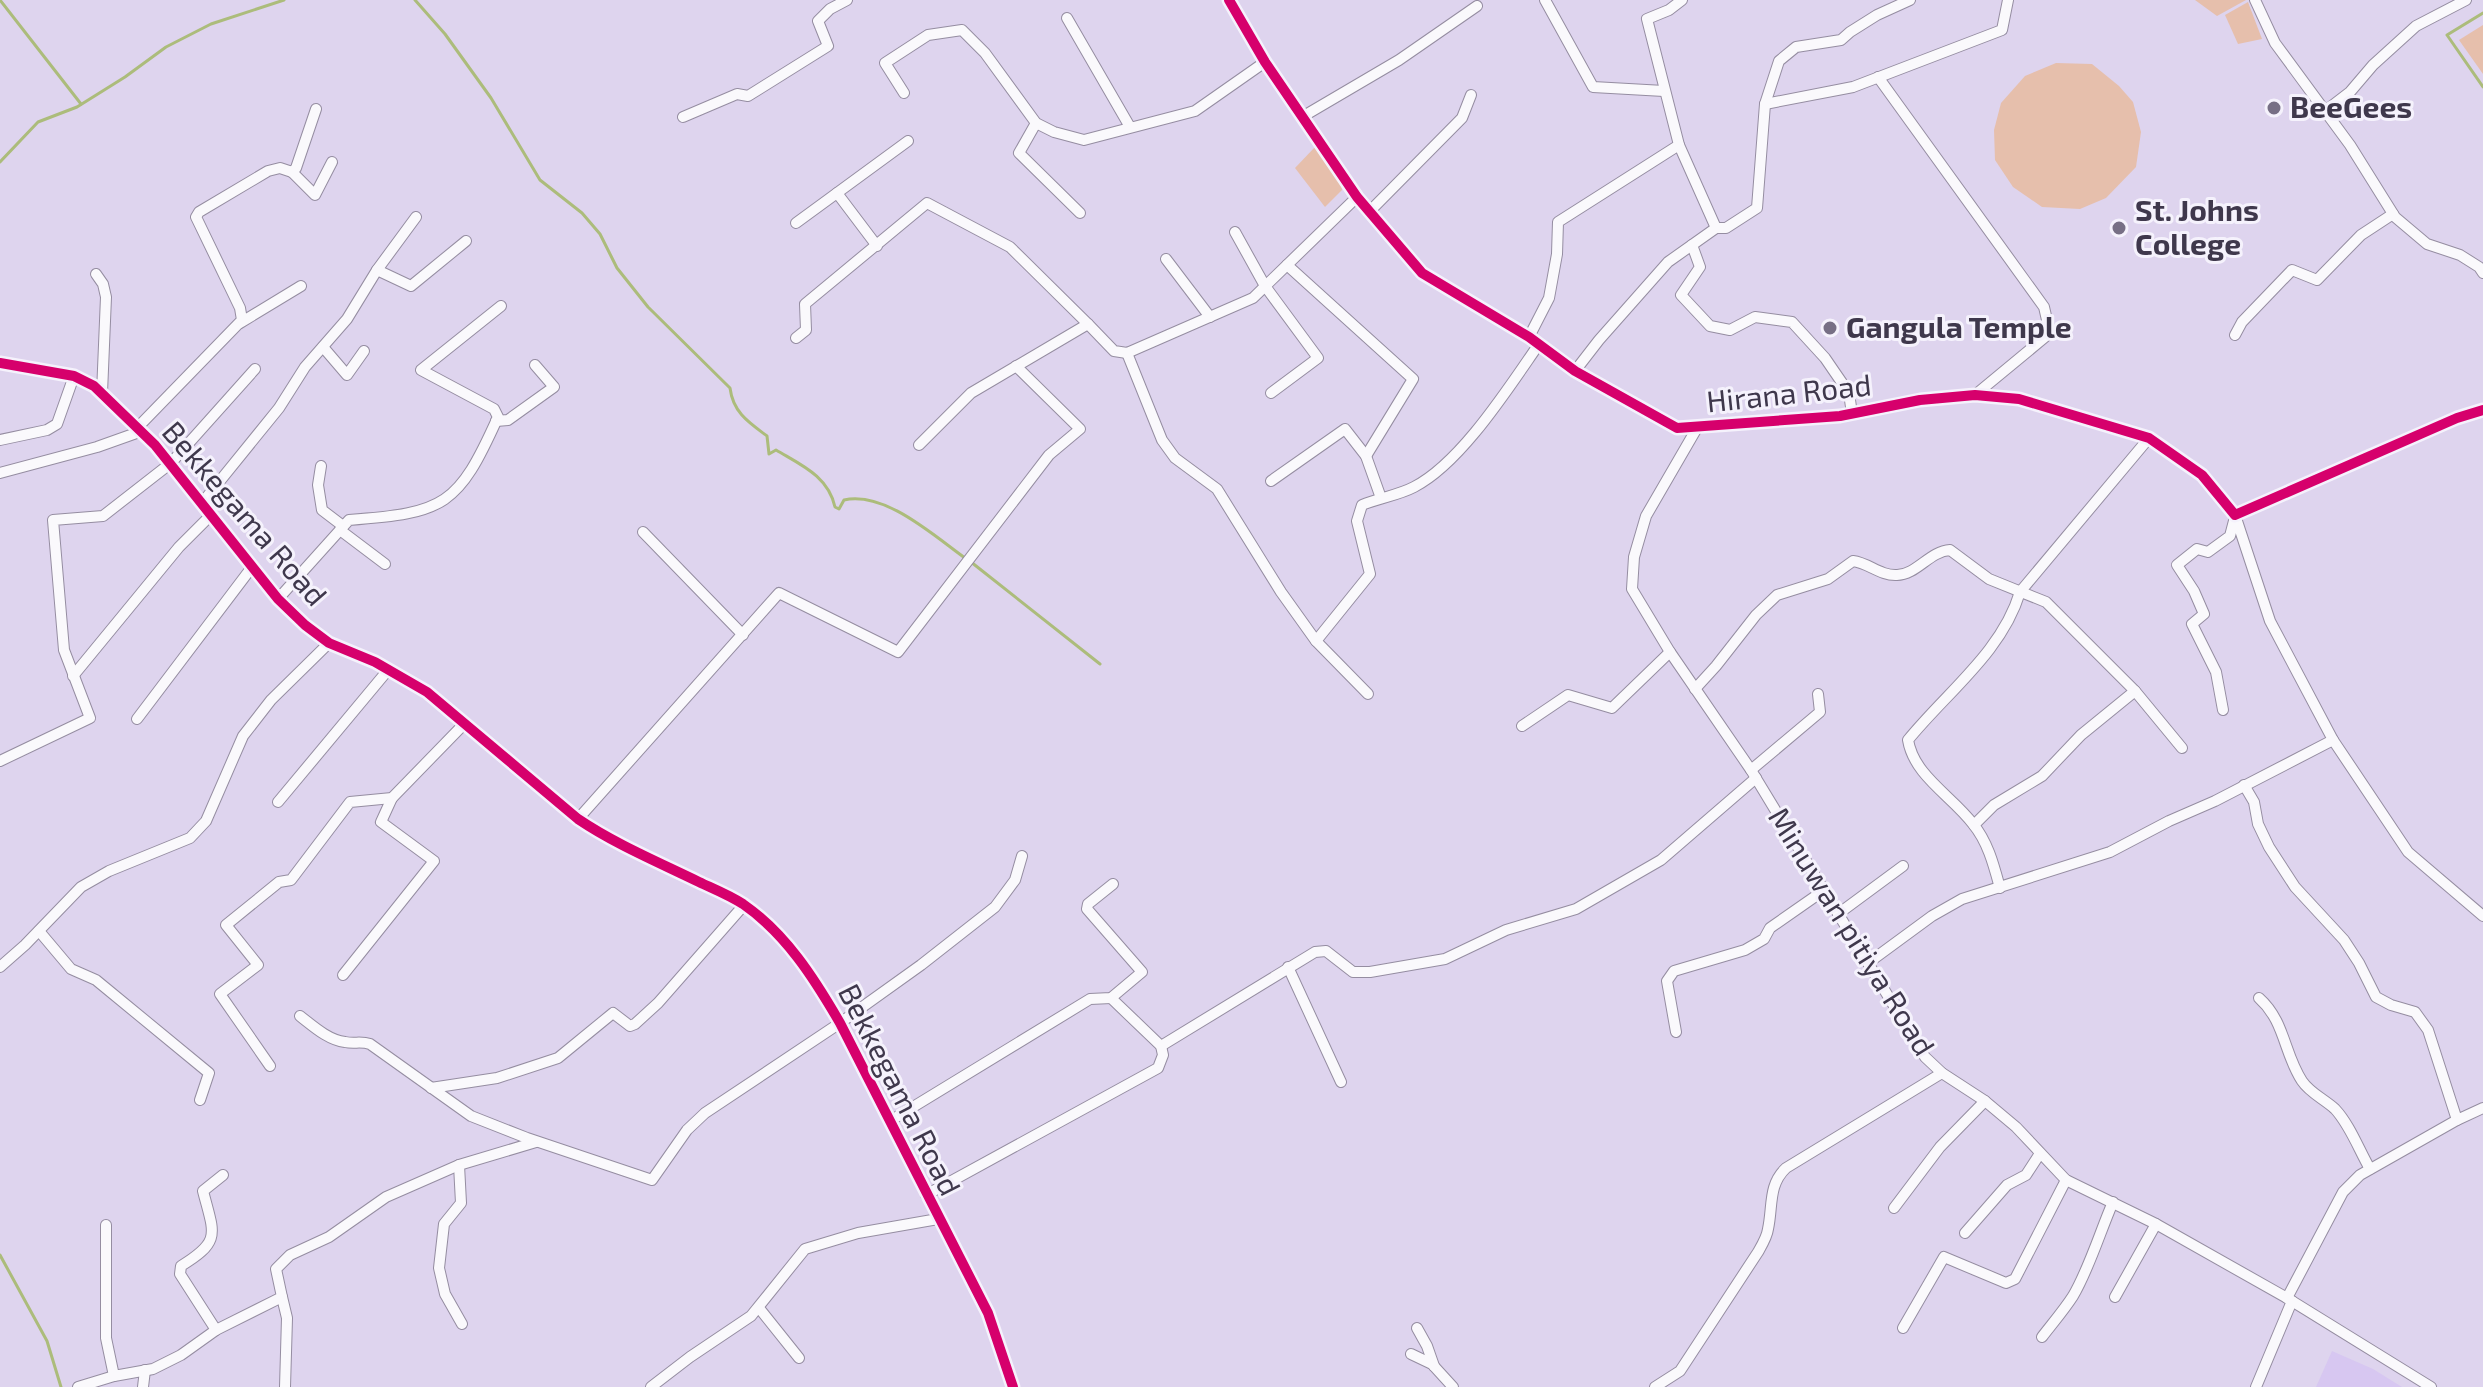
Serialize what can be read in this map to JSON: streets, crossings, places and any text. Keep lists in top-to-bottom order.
{
  "streets": {
    "street": ["Hirana Road", "Bekkegama Road", "Minuwan pitiya Road"]
  },
  "crossings": [
    ["Hirana Road", "Minuwan pitiya Road"]
  ],
  "places": ["BeeGees", "St. Johns College", "Gangula Temple"]
}
